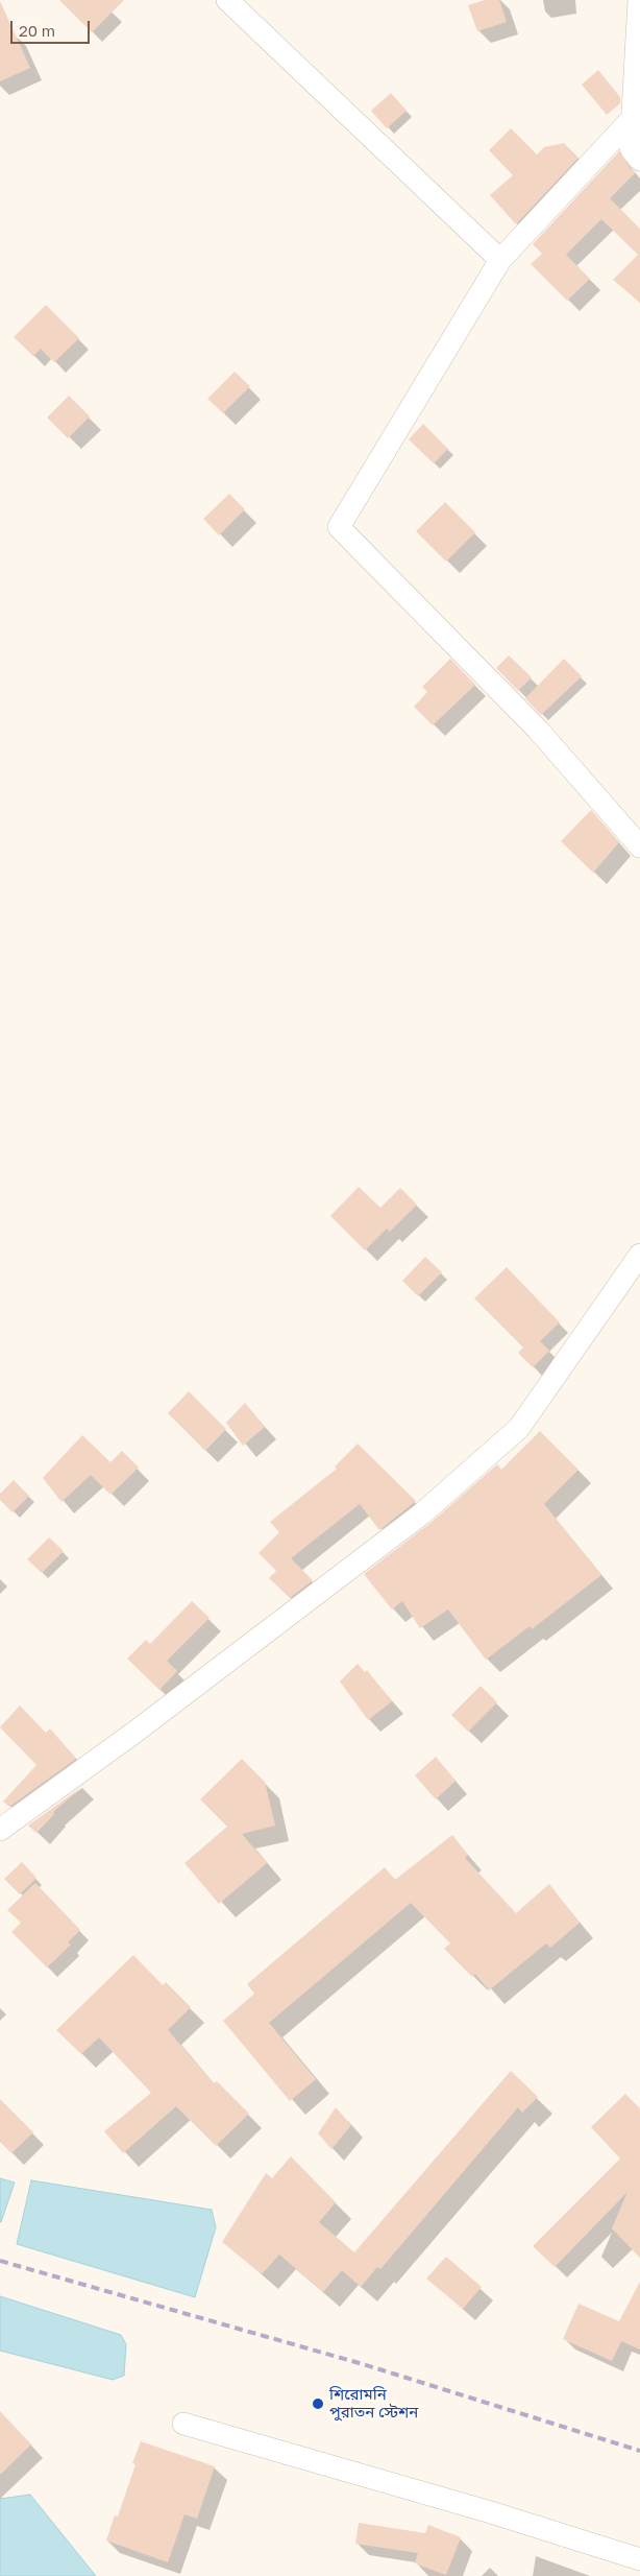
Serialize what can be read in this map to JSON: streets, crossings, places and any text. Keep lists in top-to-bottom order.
{
  "places": ["শিরোমনি পুরাতন স্টেশন"],
  "scale_bar": "20 m"
}
